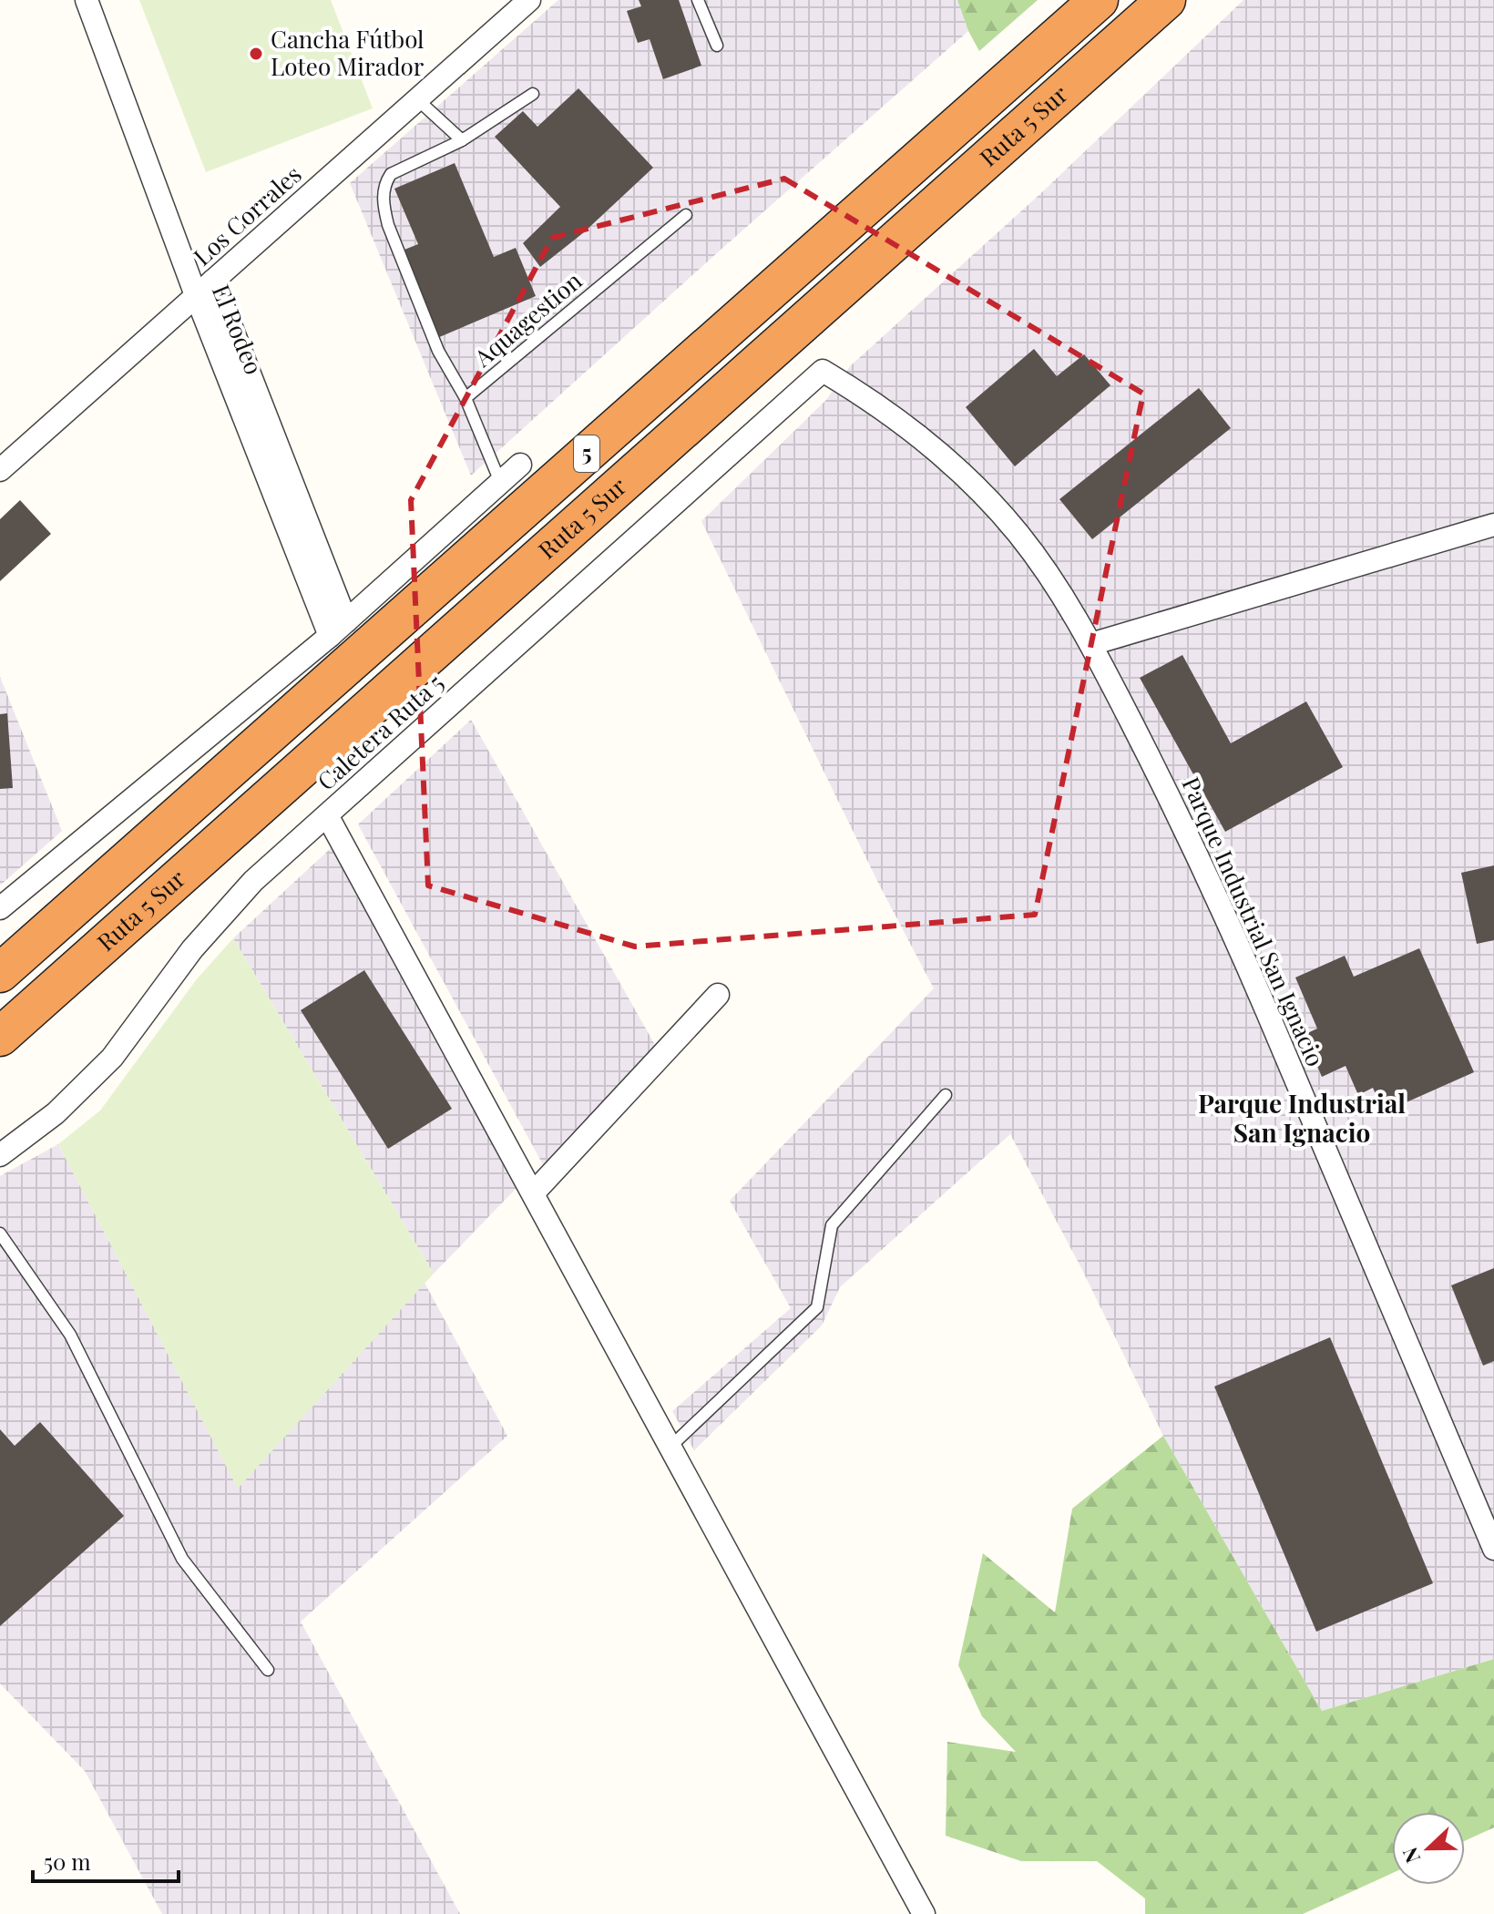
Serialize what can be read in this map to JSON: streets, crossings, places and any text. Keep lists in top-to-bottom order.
{
  "streets": {
    "highway": ["Ruta 5 Sur", "5"],
    "street": [
      "Los Corrales",
      "El Rodeo",
      "Caletera Ruta 5",
      "Parque Industrial San Ignacio"
    ],
    "lane": ["Aquagestion"]
  },
  "crossings": [
    ["Los Corrales", "El Rodeo"],
    ["Caletera Ruta 5", "Parque Industrial San Ignacio"]
  ],
  "districts": ["Parque Industrial San Ignacio"],
  "places": ["Cancha Fútbol Loteo Mirador"],
  "scale_bar": "50 m",
  "north": "left"
}
